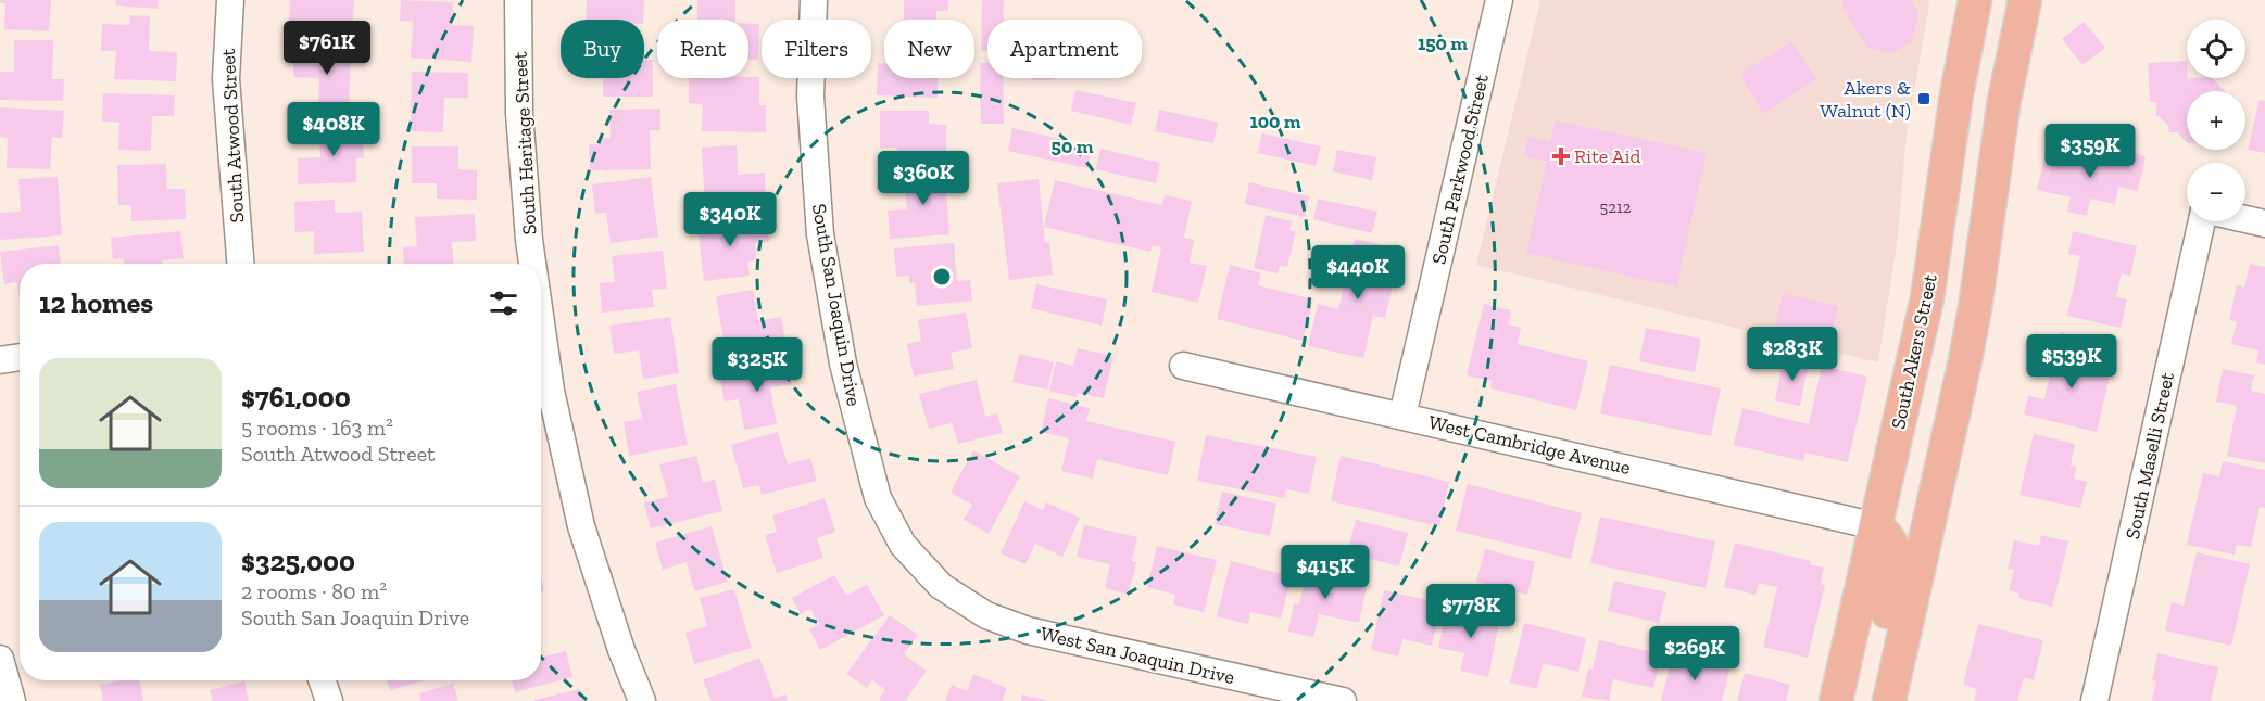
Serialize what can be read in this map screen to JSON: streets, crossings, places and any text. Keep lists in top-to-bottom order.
{
  "streets": {
    "main road": ["South Akers Street"],
    "street": [
      "South Atwood Street",
      "South Heritage Street",
      "South Parkwood Street",
      "South San Joaquin Drive",
      "West Cambridge Avenue",
      "South Maselli Street",
      "West San Joaquin Drive"
    ]
  },
  "crossings": [
    ["South Parkwood Street", "West Cambridge Avenue"],
    ["South San Joaquin Drive", "West San Joaquin Drive"],
    ["South Akers Street", "West Cambridge Avenue"]
  ],
  "places": {
    "transit": ["Akers & Walnut (N)"],
    "health": ["Rite Aid"]
  },
  "house_numbers": ["5212"],
  "page": {
    "map_buttons": ["+", "−"],
    "chip": [
      "Buy",
      "Rent",
      "Filters",
      "New",
      "Apartment"
    ],
    "price": [
      "$761K",
      "$408K",
      "$359K",
      "$360K",
      "$340K",
      "$440K",
      "$283K",
      "$539K",
      "$325K",
      "$415K",
      "$778K",
      "$269K"
    ],
    "heading": "12 homes",
    "list": [
      {
        "name": "$761,000",
        "note": "5 rooms · 163 m² · South Atwood Street"
      },
      {
        "name": "$325,000",
        "note": "2 rooms · 80 m² · South San Joaquin Drive"
      }
    ]
  },
  "rings": ["150 m", "100 m", "50 m"]
}
